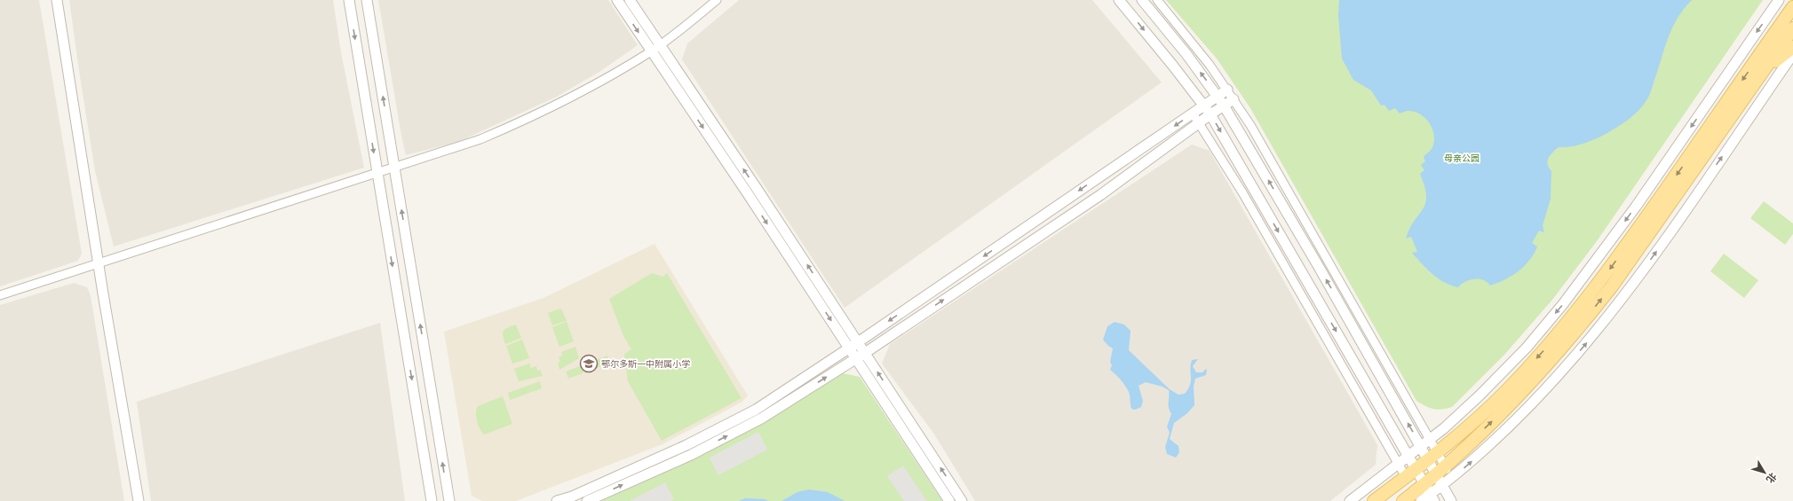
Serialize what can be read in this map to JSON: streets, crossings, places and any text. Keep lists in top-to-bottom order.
{
  "parks": ["母亲公园"],
  "places": {
    "school or university": ["鄂尔多斯一中附属小学"]
  },
  "north": "bottom right"
}
